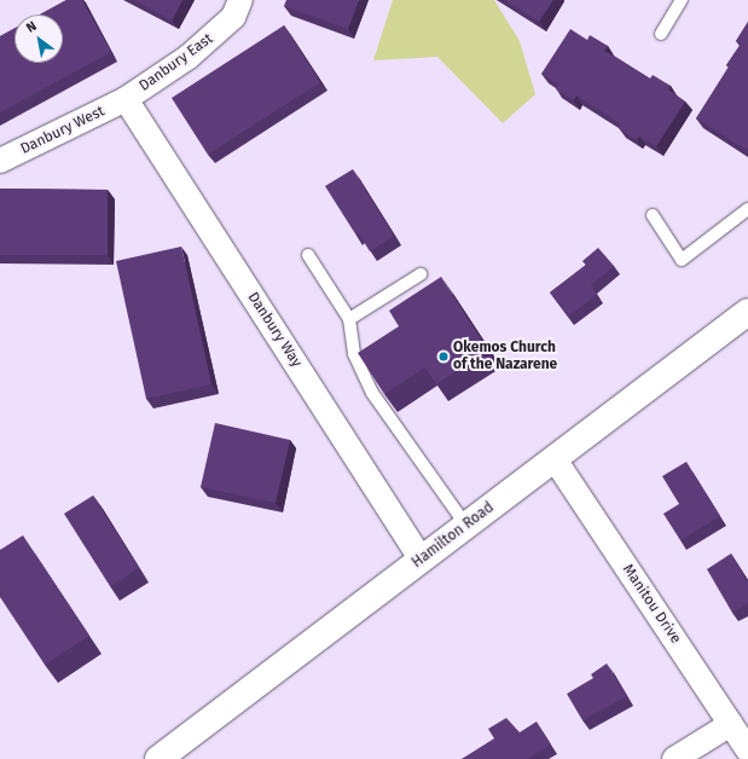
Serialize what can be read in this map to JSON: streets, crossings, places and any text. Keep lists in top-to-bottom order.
{
  "streets": {
    "street": [
      "Danbury East",
      "Danbury West",
      "Danbury Way",
      "Hamilton Road",
      "Manitou Drive"
    ]
  },
  "crossings": [
    ["Danbury East", "Danbury West"],
    ["Danbury East", "Danbury Way"],
    ["Danbury West", "Danbury Way"],
    ["Danbury Way", "Hamilton Road"],
    ["Hamilton Road", "Manitou Drive"]
  ],
  "places": ["Okemos Church of the Nazarene"],
  "north": "top left"
}
